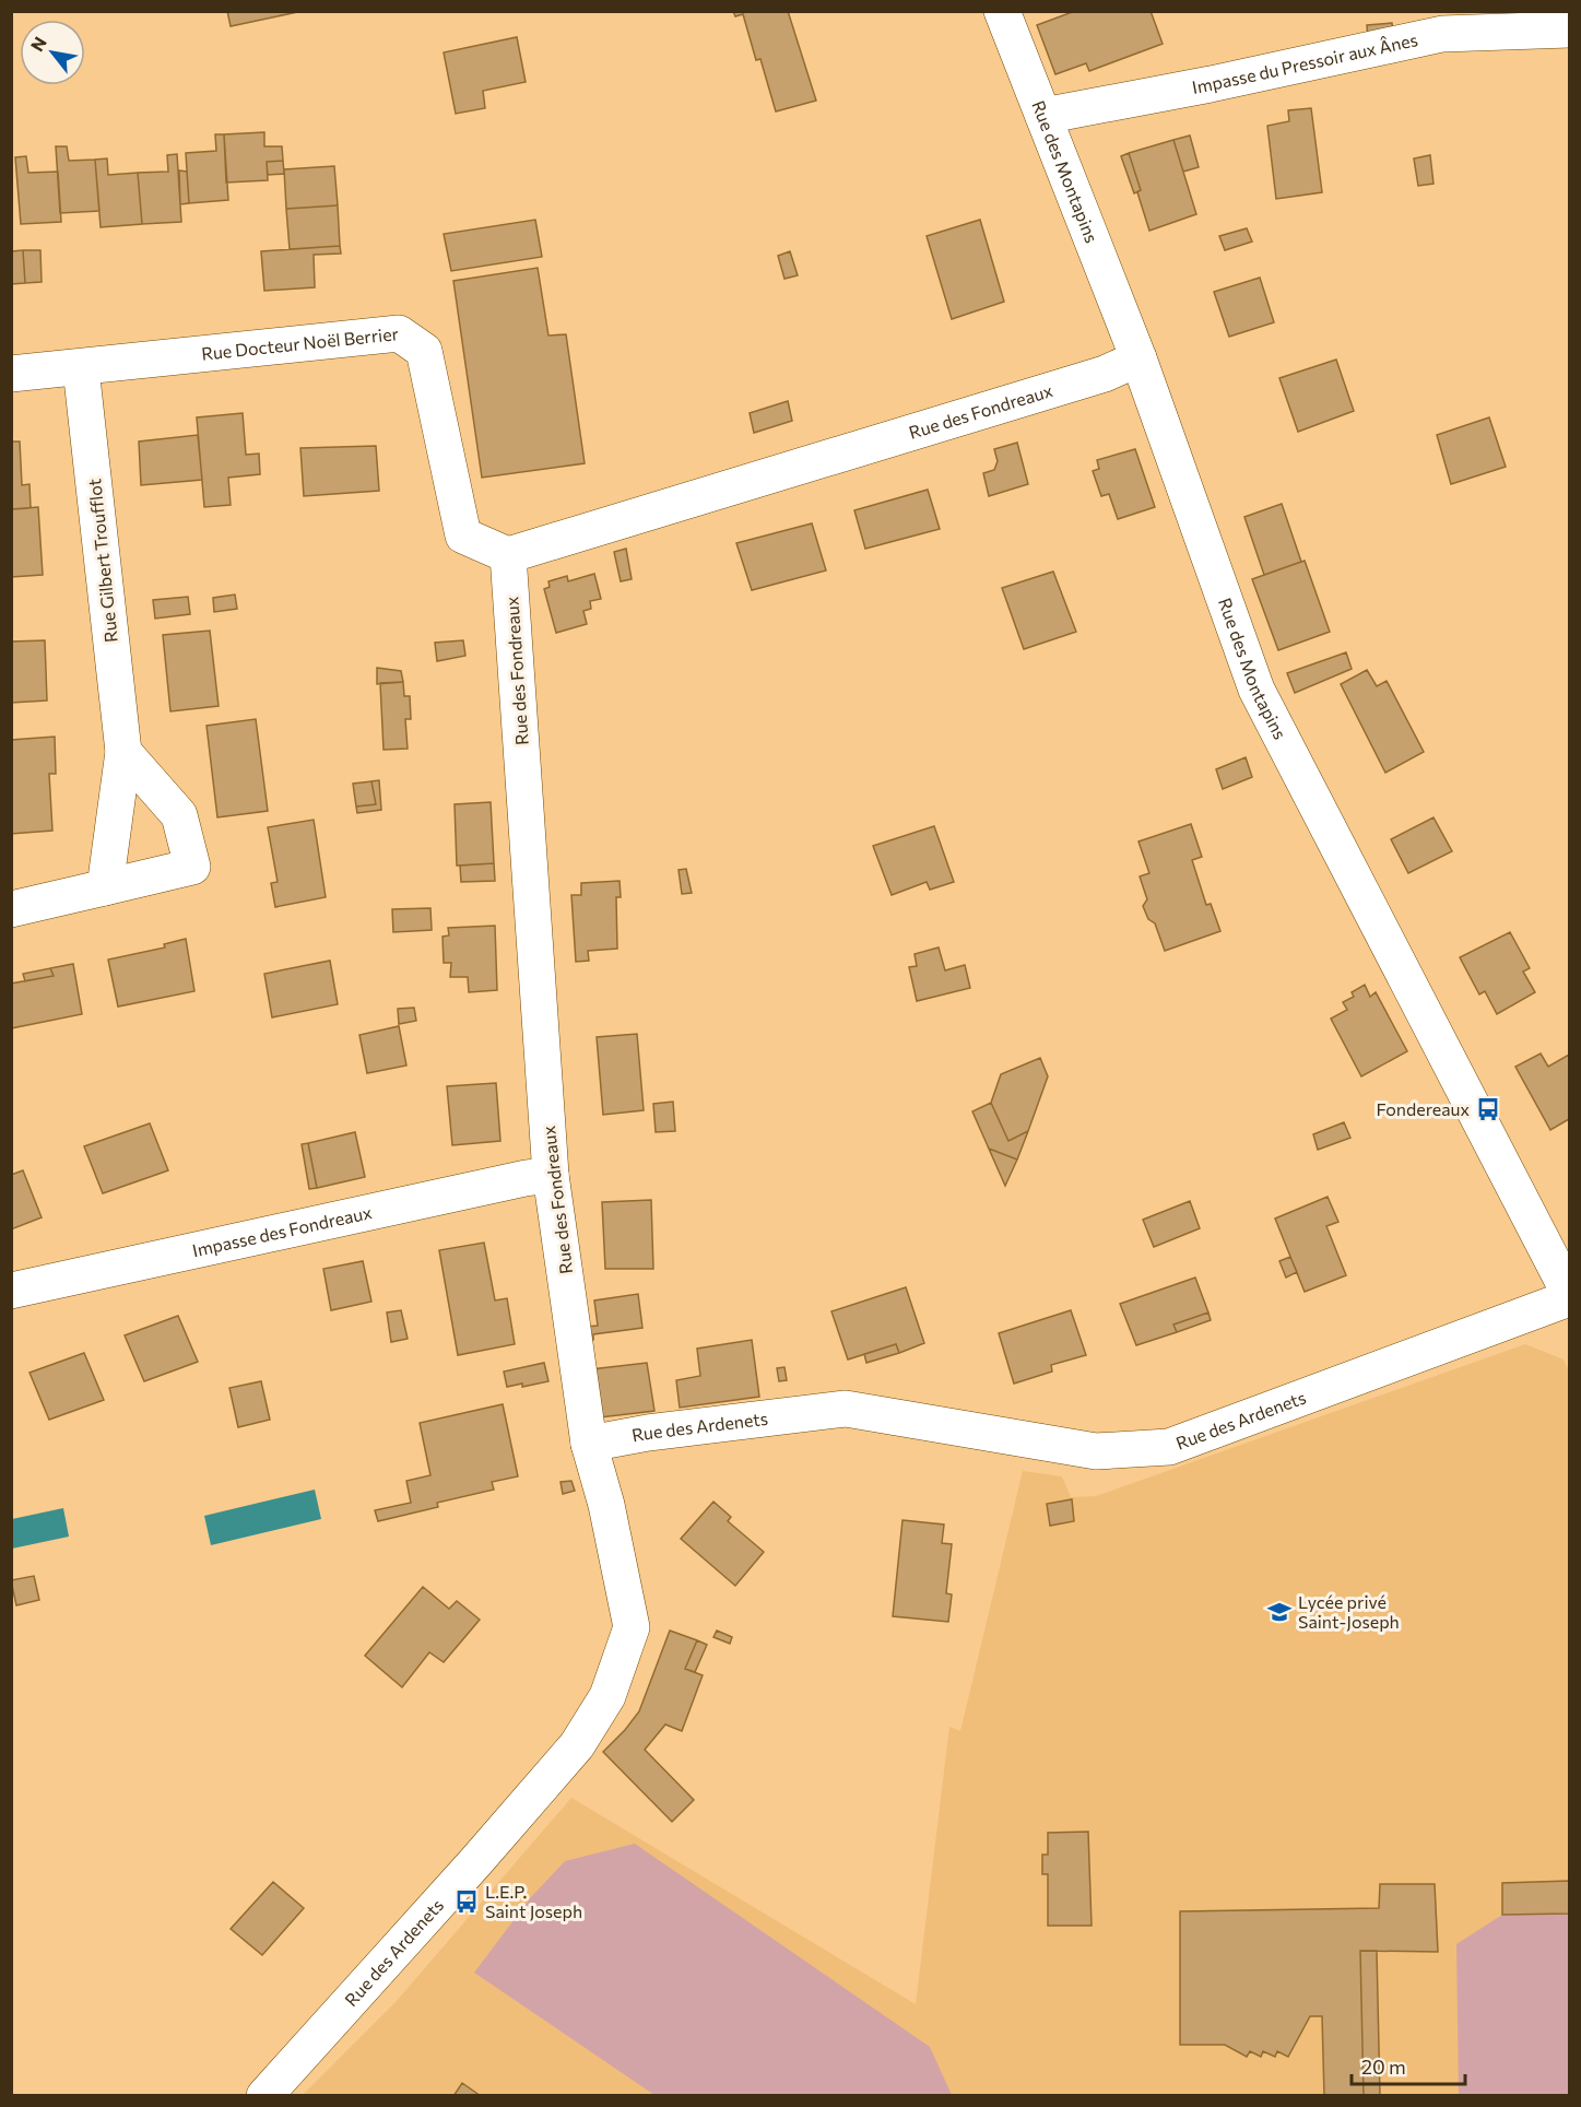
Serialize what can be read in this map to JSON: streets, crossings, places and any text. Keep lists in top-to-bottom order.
{
  "streets": {
    "street": [
      "Impasse du Pressoir aux Ânes",
      "Rue des Montapins",
      "Rue Docteur Noël Berrier",
      "Rue des Fondreaux",
      "Rue Gilbert Troufflot",
      "Impasse des Fondreaux",
      "Rue des Ardenets"
    ]
  },
  "crossings": [
    ["Impasse du Pressoir aux Ânes", "Rue des Montapins"],
    ["Rue des Montapins", "Rue des Fondreaux"],
    ["Rue Docteur Noël Berrier", "Rue des Fondreaux"],
    ["Rue Docteur Noël Berrier", "Rue Gilbert Troufflot"],
    ["Rue des Fondreaux", "Impasse des Fondreaux"],
    ["Rue des Fondreaux", "Rue des Ardenets"]
  ],
  "places": {
    "bus stop": ["Fondereaux", "L.E.P. Saint Joseph"],
    "school or university": ["Lycée privé Saint-Joseph"]
  },
  "scale_bar": "20 m",
  "north": "top left"
}
